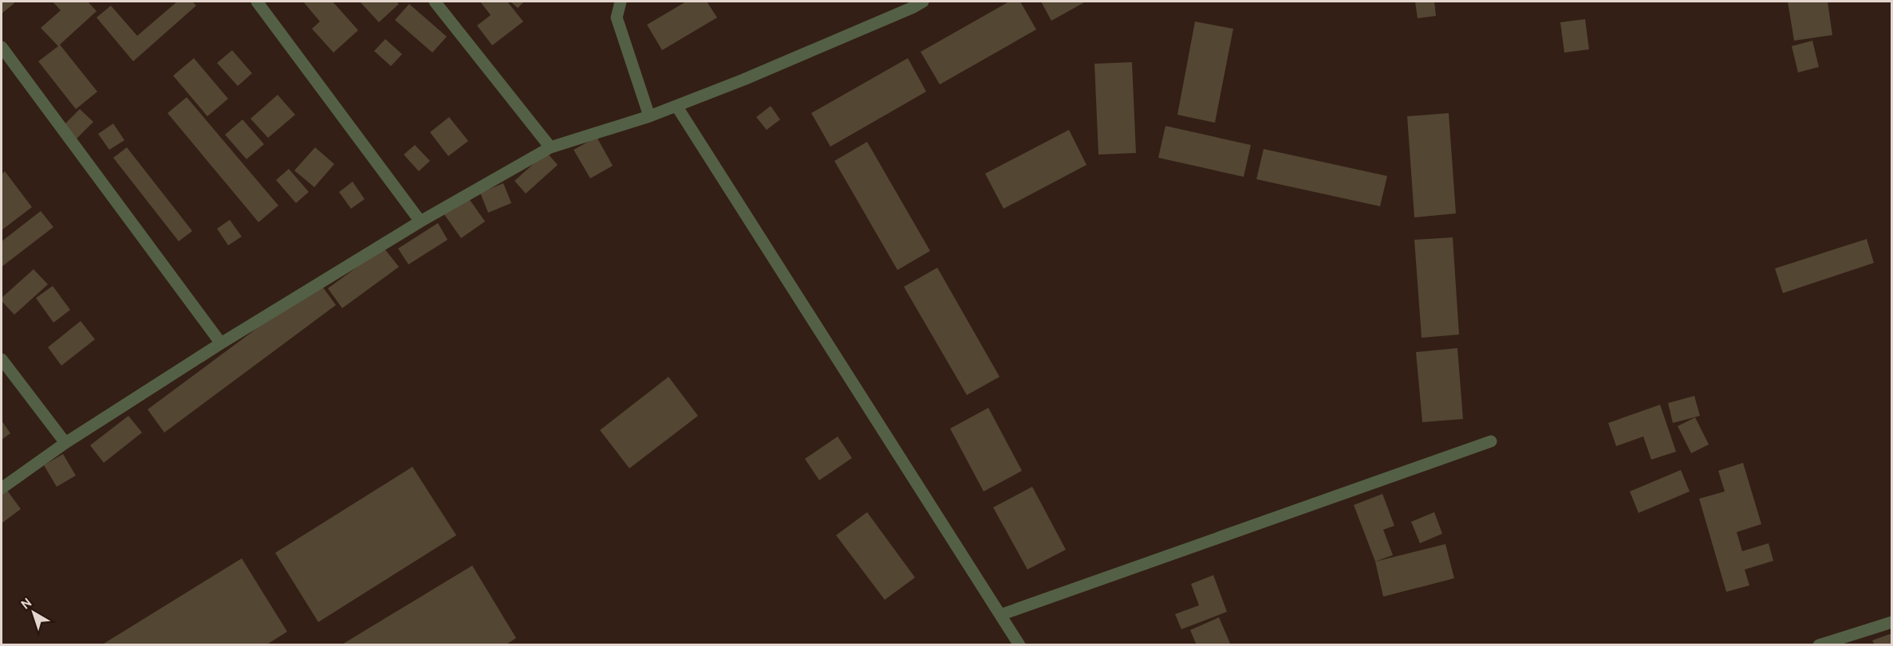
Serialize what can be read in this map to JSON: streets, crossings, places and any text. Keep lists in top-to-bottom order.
{
  "north": "top left"
}
